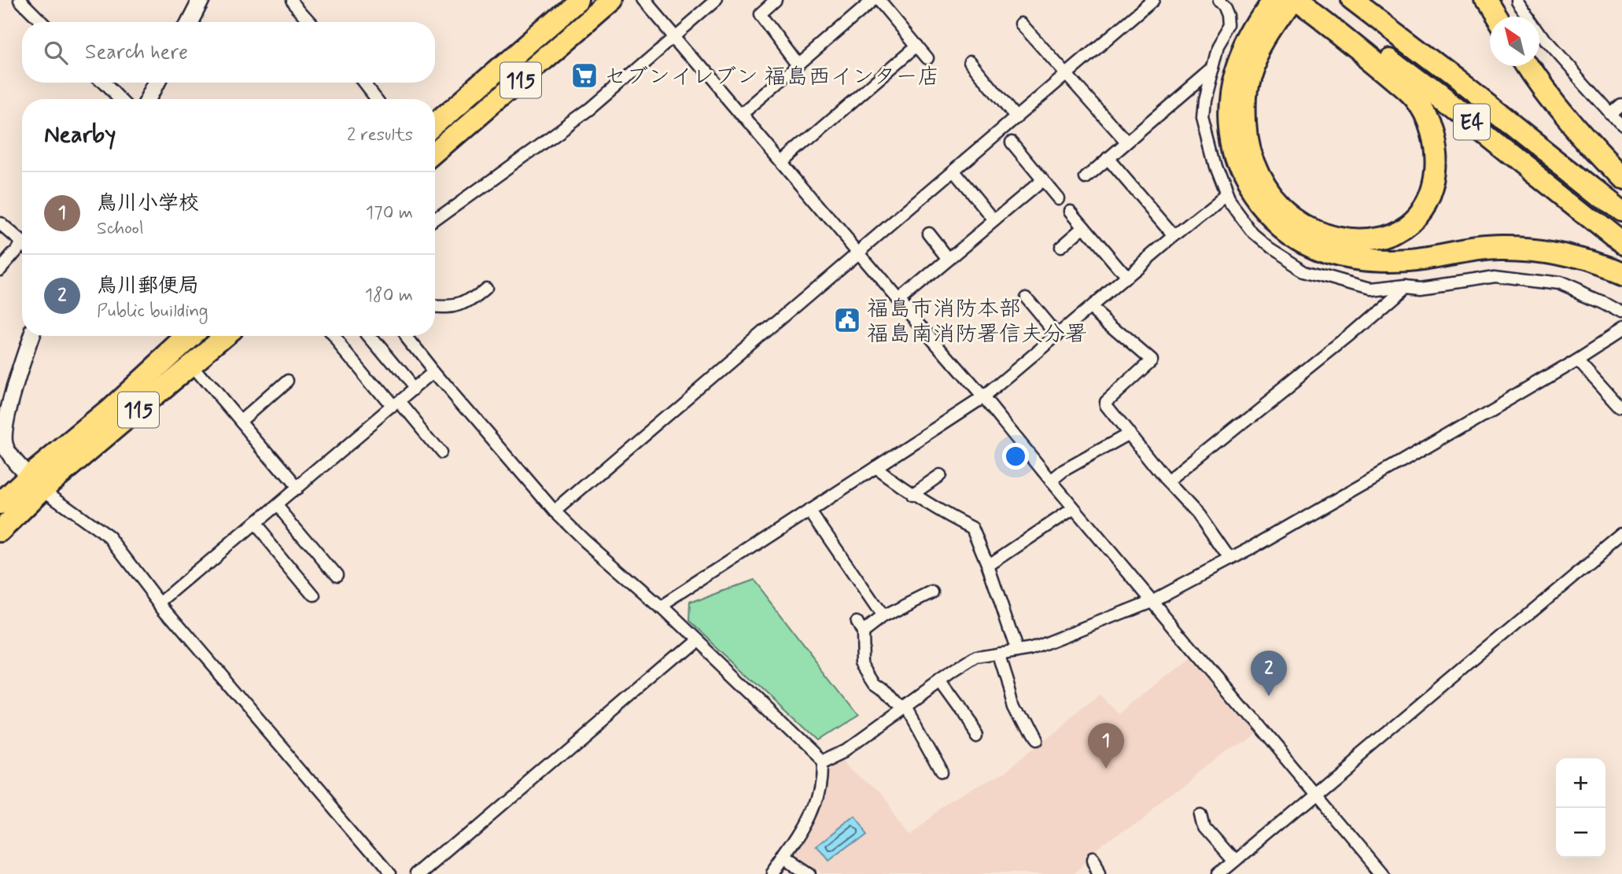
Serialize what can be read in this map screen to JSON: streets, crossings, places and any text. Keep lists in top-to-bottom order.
{
  "streets": {
    "highway": ["115", "E4"]
  },
  "places": {
    "supermarket": ["セブンイレブン 福島西インター店"],
    "public building": ["福島市消防本部 福島南消防署信夫分署"]
  },
  "north": "top left",
  "page": {
    "search": "Search here",
    "heading": ["Nearby", "2 results"],
    "list": [
      {
        "mark": "1",
        "name": "鳥川小学校",
        "note": "School",
        "value": "170 m"
      },
      {
        "mark": "2",
        "name": "鳥川郵便局",
        "note": "Public building",
        "value": "180 m"
      }
    ],
    "pins": ["2", "1"],
    "map_buttons": ["+", "−"]
  }
}
